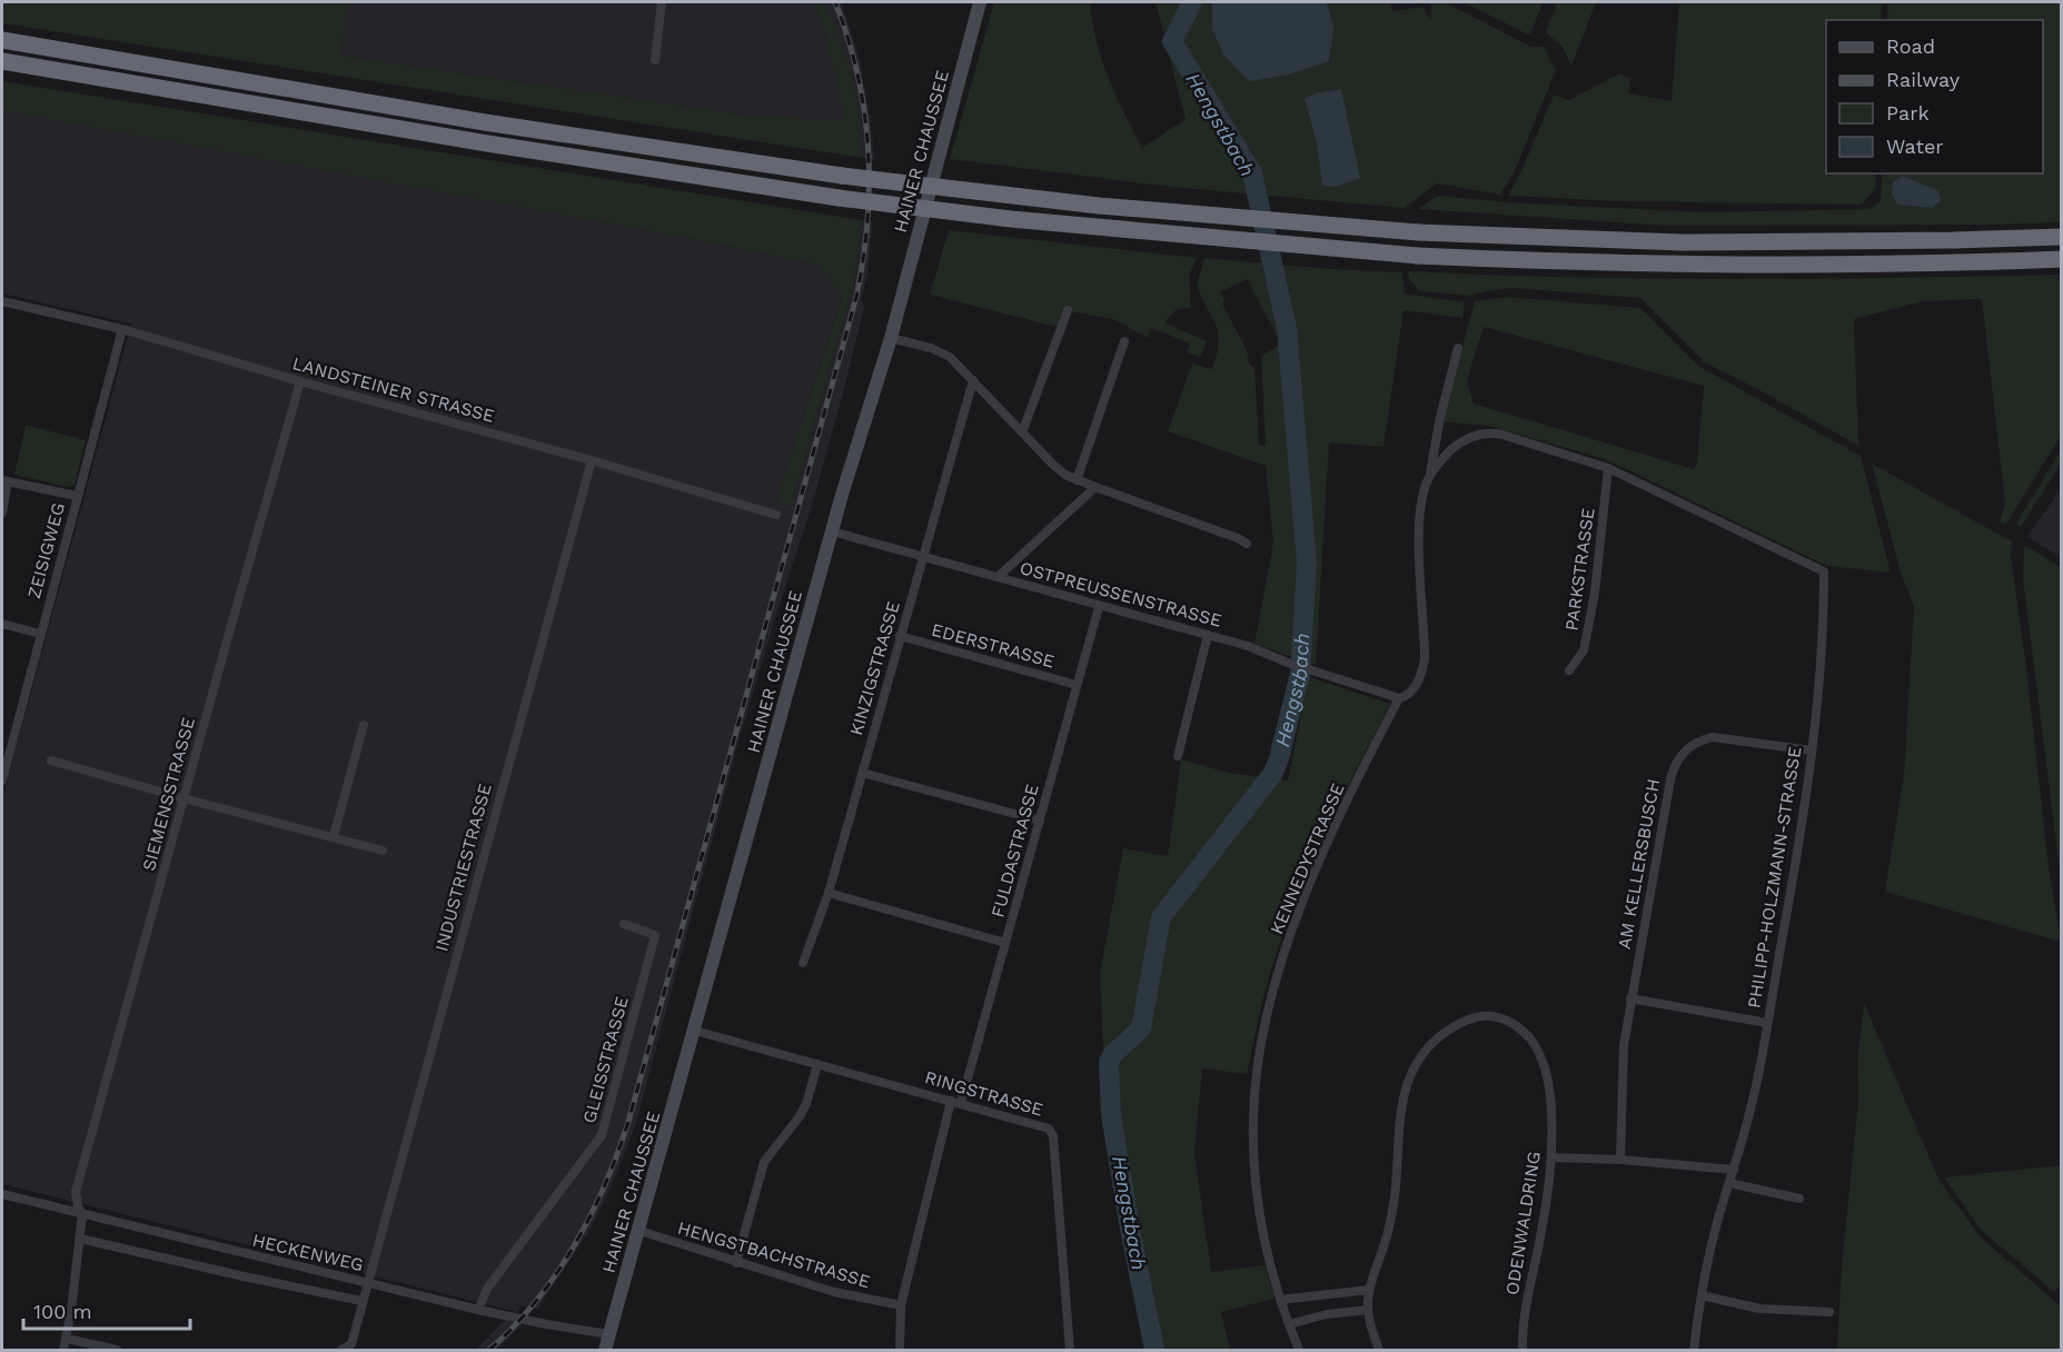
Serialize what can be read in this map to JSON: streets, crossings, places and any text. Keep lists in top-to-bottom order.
{
  "streets": {
    "street": [
      "HAINER CHAUSSEE",
      "LANDSTEINER STRASSE",
      "ZEISIGWEG",
      "PARKSTRASSE",
      "OSTPREUSSENSTRASSE",
      "EDERSTRASSE",
      "KINZIGSTRASSE",
      "SIEMENSSTRASSE",
      "FULDASTRASSE",
      "KENNEDYSTRASSE",
      "AM KELLERSBUSCH",
      "INDUSTRIESTRASSE",
      "PHILIPP-HOLZMANN-STRASSE",
      "GLEISSTRASSE",
      "RINGSTRASSE",
      "ODENWALDRING",
      "HECKENWEG",
      "HENGSTBACHSTRASSE"
    ]
  },
  "crossings": [
    ["HAINER CHAUSSEE", "OSTPREUSSENSTRASSE"],
    ["HAINER CHAUSSEE", "RINGSTRASSE"],
    ["HAINER CHAUSSEE", "HECKENWEG"],
    ["HAINER CHAUSSEE", "HENGSTBACHSTRASSE"],
    ["LANDSTEINER STRASSE", "ZEISIGWEG"],
    ["LANDSTEINER STRASSE", "SIEMENSSTRASSE"],
    ["LANDSTEINER STRASSE", "INDUSTRIESTRASSE"],
    ["PARKSTRASSE", "PHILIPP-HOLZMANN-STRASSE"],
    ["OSTPREUSSENSTRASSE", "KINZIGSTRASSE"],
    ["OSTPREUSSENSTRASSE", "FULDASTRASSE"],
    ["OSTPREUSSENSTRASSE", "KENNEDYSTRASSE"],
    ["OSTPREUSSENSTRASSE", "PHILIPP-HOLZMANN-STRASSE"],
    ["EDERSTRASSE", "KINZIGSTRASSE"],
    ["EDERSTRASSE", "FULDASTRASSE"],
    ["SIEMENSSTRASSE", "HECKENWEG"],
    ["FULDASTRASSE", "RINGSTRASSE"],
    ["FULDASTRASSE", "HENGSTBACHSTRASSE"],
    ["KENNEDYSTRASSE", "PHILIPP-HOLZMANN-STRASSE"],
    ["AM KELLERSBUSCH", "PHILIPP-HOLZMANN-STRASSE"],
    ["INDUSTRIESTRASSE", "HECKENWEG"],
    ["GLEISSTRASSE", "HECKENWEG"]
  ],
  "water": ["Hengstbach"],
  "legend": [
    "Road",
    "Railway",
    "Park",
    "Water"
  ],
  "scale_bar": "100 m"
}
